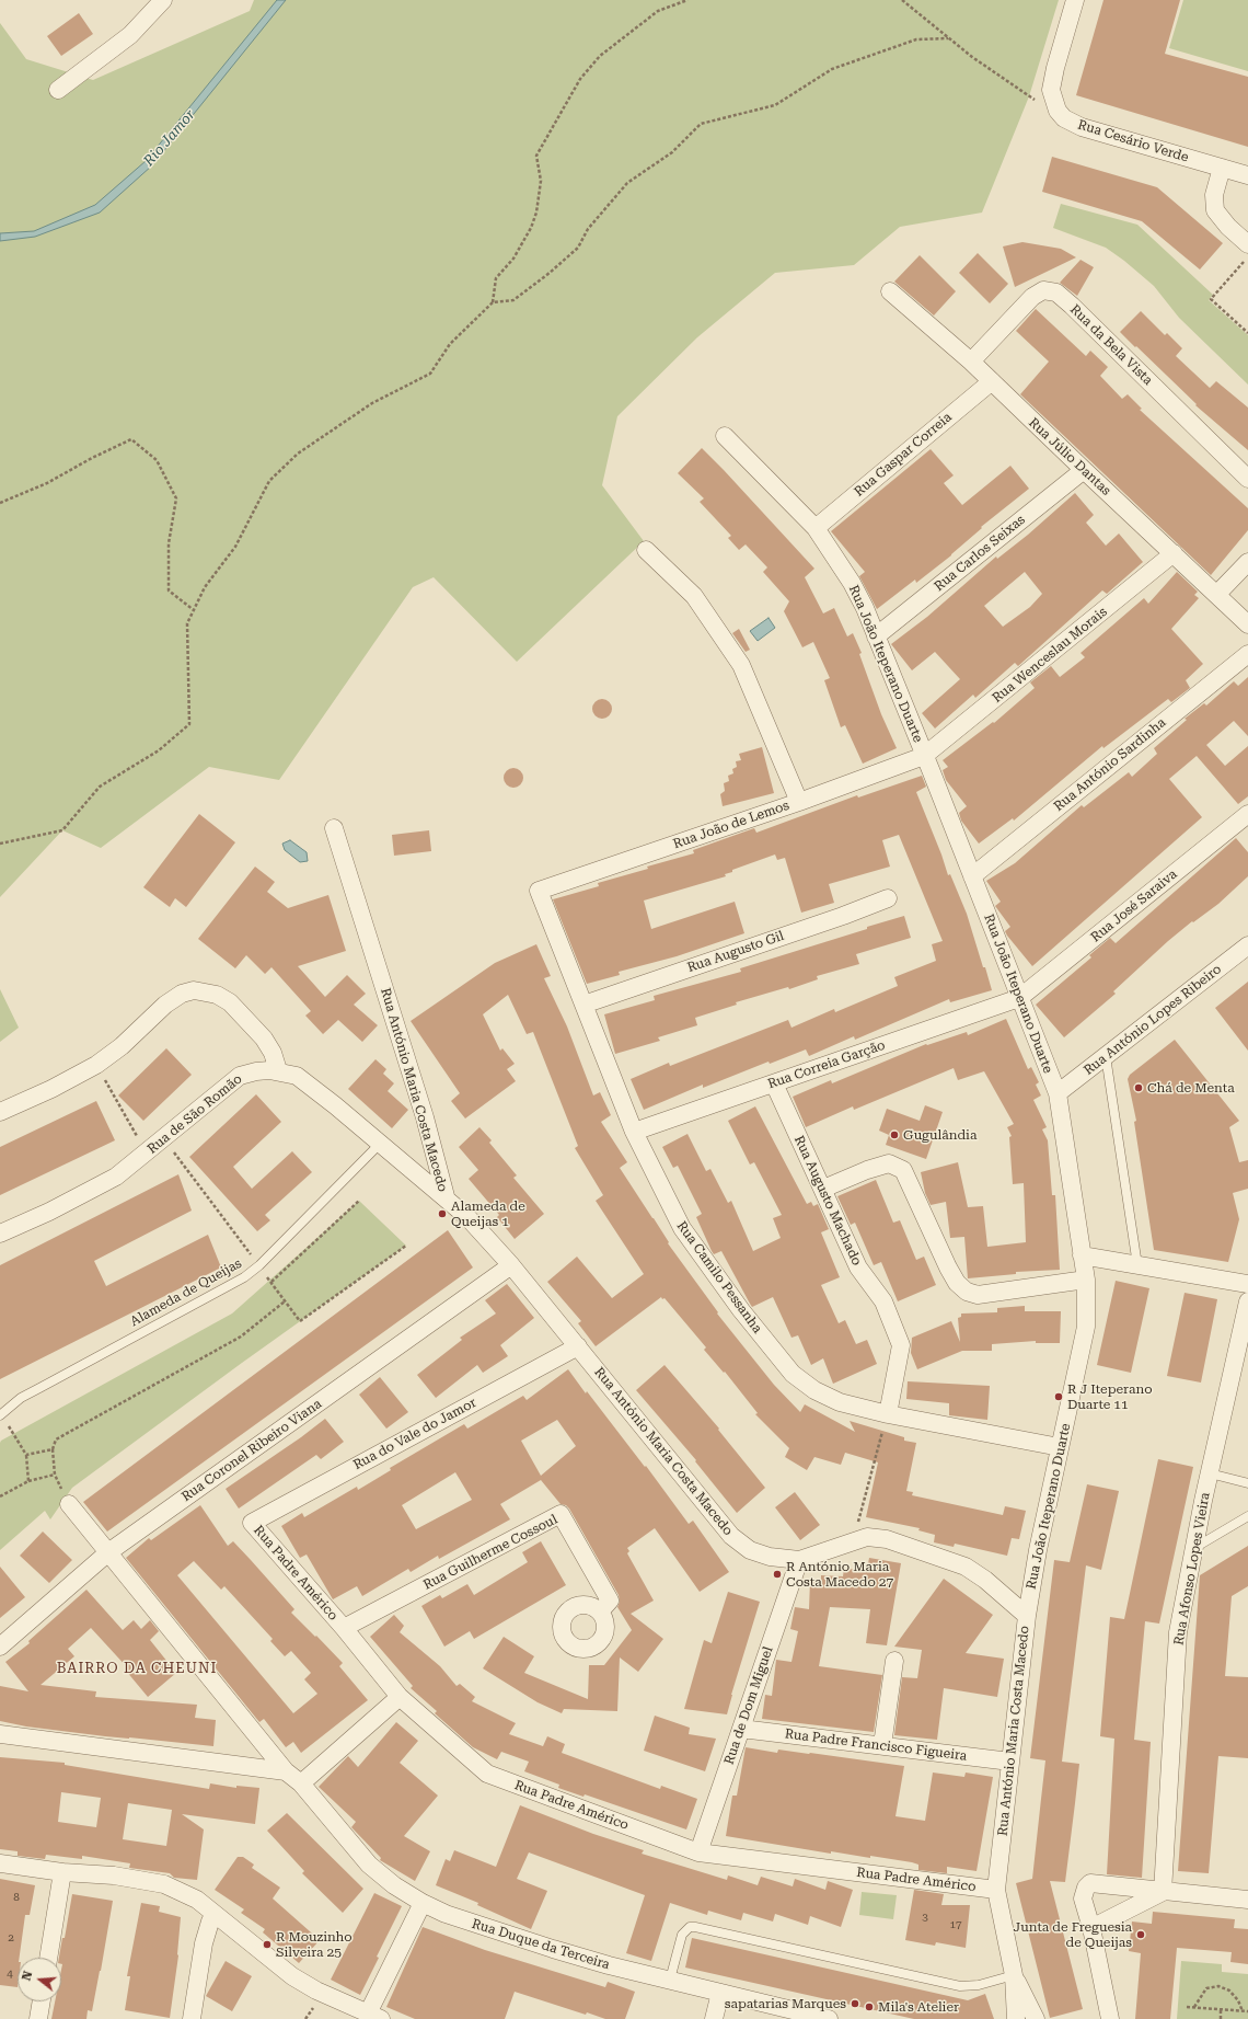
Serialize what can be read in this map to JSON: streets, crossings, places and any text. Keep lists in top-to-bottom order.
{
  "streets": {
    "street": [
      "Rua Cesário Verde",
      "Rua da Bela Vista",
      "Rua Gaspar Correia",
      "Rua Júlio Dantas",
      "Rua Carlos Seixas",
      "Rua Wenceslau Morais",
      "Rua João Iteperano Duarte",
      "Rua António Sardinha",
      "Rua João de Lemos",
      "Rua José Saraiva",
      "Rua Augusto Gil",
      "Rua António Lopes Ribeiro",
      "Rua Correia Garção",
      "Rua António Maria Costa Macedo",
      "Rua de São Romão",
      "Rua Augusto Machado",
      "Rua Camilo Pessanha",
      "Rua do Vale do Jamor",
      "Rua Coronel Ribeiro Viana",
      "Rua Guilherme Cossoul",
      "Rua Afonso Lopes Vieira",
      "Rua Padre Américo",
      "Rua de Dom Miguel",
      "Rua Padre Francisco Figueira",
      "Rua Duque da Terceira"
    ],
    "lane": ["Alameda de Queijas"]
  },
  "crossings": [
    ["Rua da Bela Vista", "Rua Júlio Dantas"],
    ["Rua Gaspar Correia", "Rua Júlio Dantas"],
    ["Rua Gaspar Correia", "Rua João Iteperano Duarte"],
    ["Rua Júlio Dantas", "Rua Carlos Seixas"],
    ["Rua Júlio Dantas", "Rua Wenceslau Morais"],
    ["Rua Carlos Seixas", "Rua João Iteperano Duarte"],
    ["Rua Wenceslau Morais", "Rua João Iteperano Duarte"],
    ["Rua Wenceslau Morais", "Rua João de Lemos"],
    ["Rua João Iteperano Duarte", "Rua António Sardinha"],
    ["Rua João Iteperano Duarte", "Rua João de Lemos"],
    ["Rua João Iteperano Duarte", "Rua José Saraiva"],
    ["Rua João Iteperano Duarte", "Rua António Lopes Ribeiro"],
    ["Rua João Iteperano Duarte", "Rua Correia Garção"],
    ["Rua João Iteperano Duarte", "Rua António Maria Costa Macedo"],
    ["Rua João Iteperano Duarte", "Rua Camilo Pessanha"],
    ["Rua João de Lemos", "Rua Camilo Pessanha"],
    ["Rua José Saraiva", "Rua Correia Garção"],
    ["Rua Augusto Gil", "Rua Camilo Pessanha"],
    ["Rua Correia Garção", "Rua Augusto Machado"],
    ["Rua Correia Garção", "Rua Camilo Pessanha"],
    ["Rua António Maria Costa Macedo", "Rua de São Romão"],
    ["Rua António Maria Costa Macedo", "Rua do Vale do Jamor"],
    ["Rua António Maria Costa Macedo", "Rua Coronel Ribeiro Viana"],
    ["Rua António Maria Costa Macedo", "Rua Padre Américo"],
    ["Rua António Maria Costa Macedo", "Rua de Dom Miguel"],
    ["Rua António Maria Costa Macedo", "Rua Padre Francisco Figueira"],
    ["Rua de São Romão", "Alameda de Queijas"],
    ["Rua Augusto Machado", "Rua Camilo Pessanha"],
    ["Rua do Vale do Jamor", "Rua Padre Américo"],
    ["Rua Guilherme Cossoul", "Rua Padre Américo"],
    ["Rua Padre Américo", "Rua de Dom Miguel"],
    ["Rua de Dom Miguel", "Rua Padre Francisco Figueira"]
  ],
  "districts": ["BAIRRO DA CHEUNI"],
  "water": ["Rio Jamor"],
  "places": [
    "Chá de Menta",
    "Gugulândia",
    "Alameda de Queijas 1",
    "R J Iteperano Duarte 11",
    "R António Maria Costa Macedo 27",
    "Junta de Freguesia de Queijas",
    "R Mouzinho Silveira 25",
    "sapatarias Marques",
    "Mila's Atelier"
  ],
  "house_numbers": [
    "8",
    "3",
    "17",
    "2",
    "4"
  ],
  "north": "left"
}
